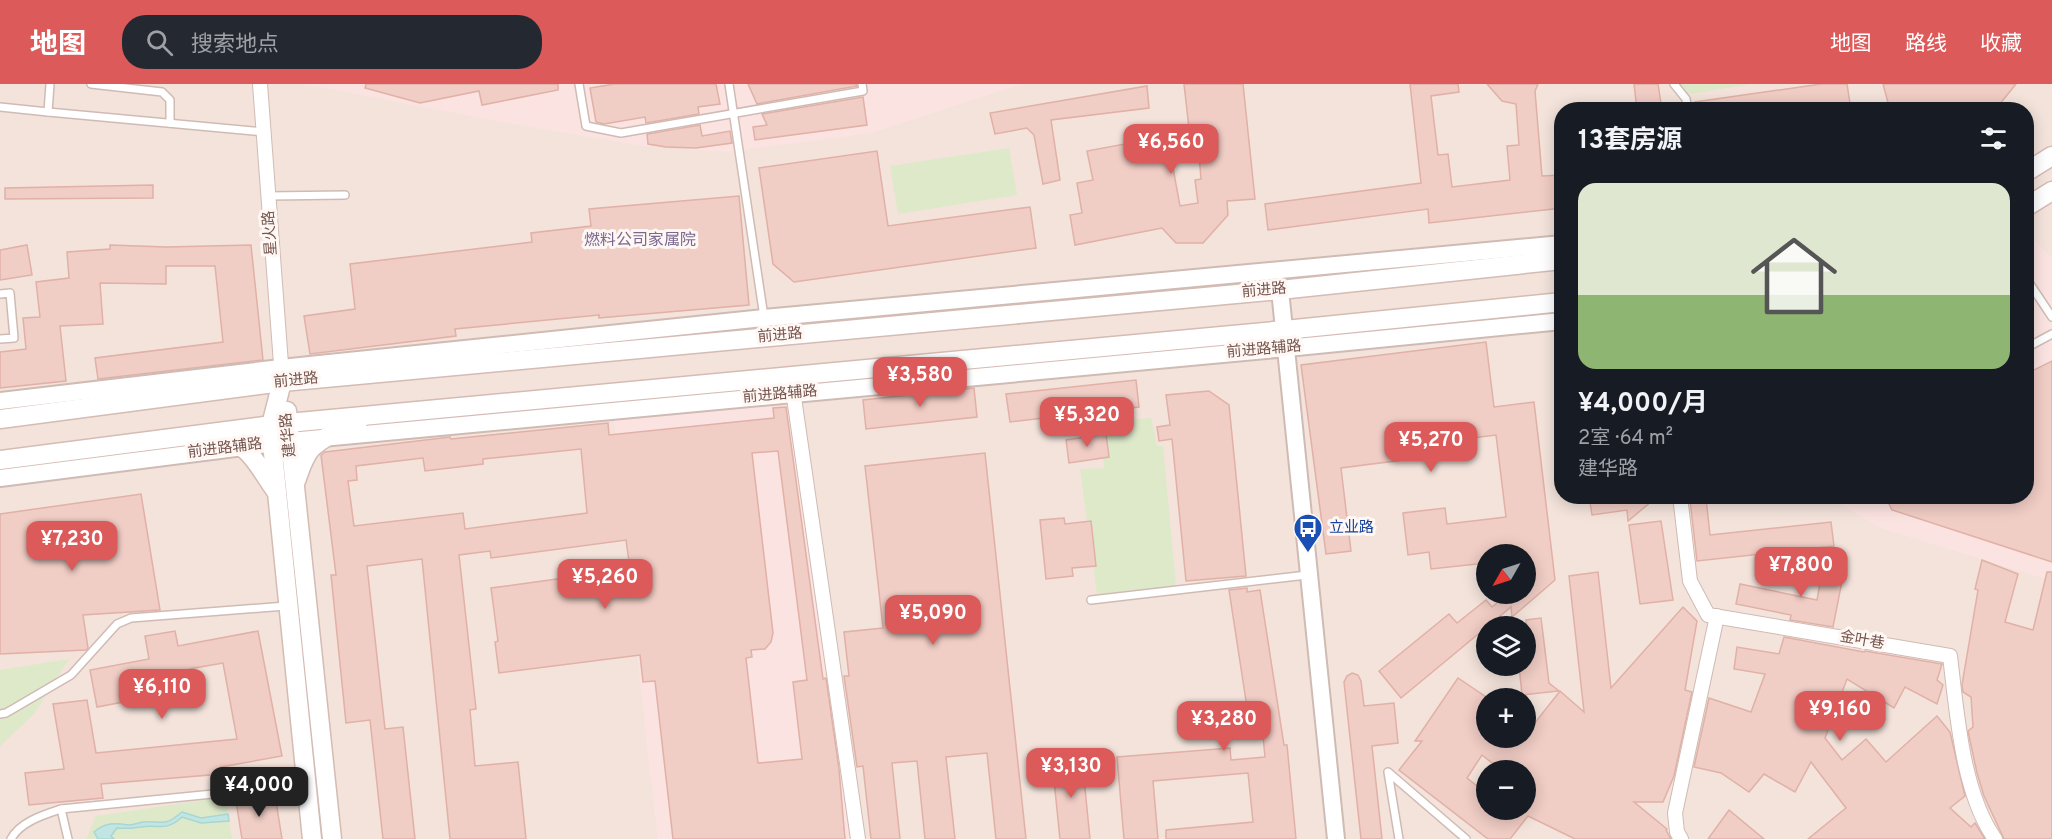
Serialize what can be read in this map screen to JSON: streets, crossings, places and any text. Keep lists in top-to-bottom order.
{
  "streets": {
    "main road": ["前进路", "建华路"],
    "street": ["星火路", "前进路辅路", "金叶巷"]
  },
  "crossings": [
    ["星火路", "前进路"],
    ["星火路", "建华路"],
    ["前进路", "建华路"],
    ["前进路辅路", "建华路"]
  ],
  "districts": ["燃料公司家属院"],
  "places": {
    "bus stop": ["立业路"]
  },
  "north": "bottom left",
  "page": {
    "header": "地图",
    "search": "搜索地点",
    "nav": ["地图", "路线", "收藏"],
    "heading": "13套房源",
    "price": [
      "¥6,560",
      "¥3,580",
      "¥5,320",
      "¥5,270",
      "¥7,230",
      "¥7,800",
      "¥5,260",
      "¥5,090",
      "¥6,110",
      "¥9,160",
      "¥3,280",
      "¥3,130",
      "¥4,000"
    ],
    "list": [
      {
        "name": "¥4,000/月",
        "note": "2室 · 64 m² · 建华路"
      }
    ],
    "map_buttons": ["+", "−"]
  }
}
